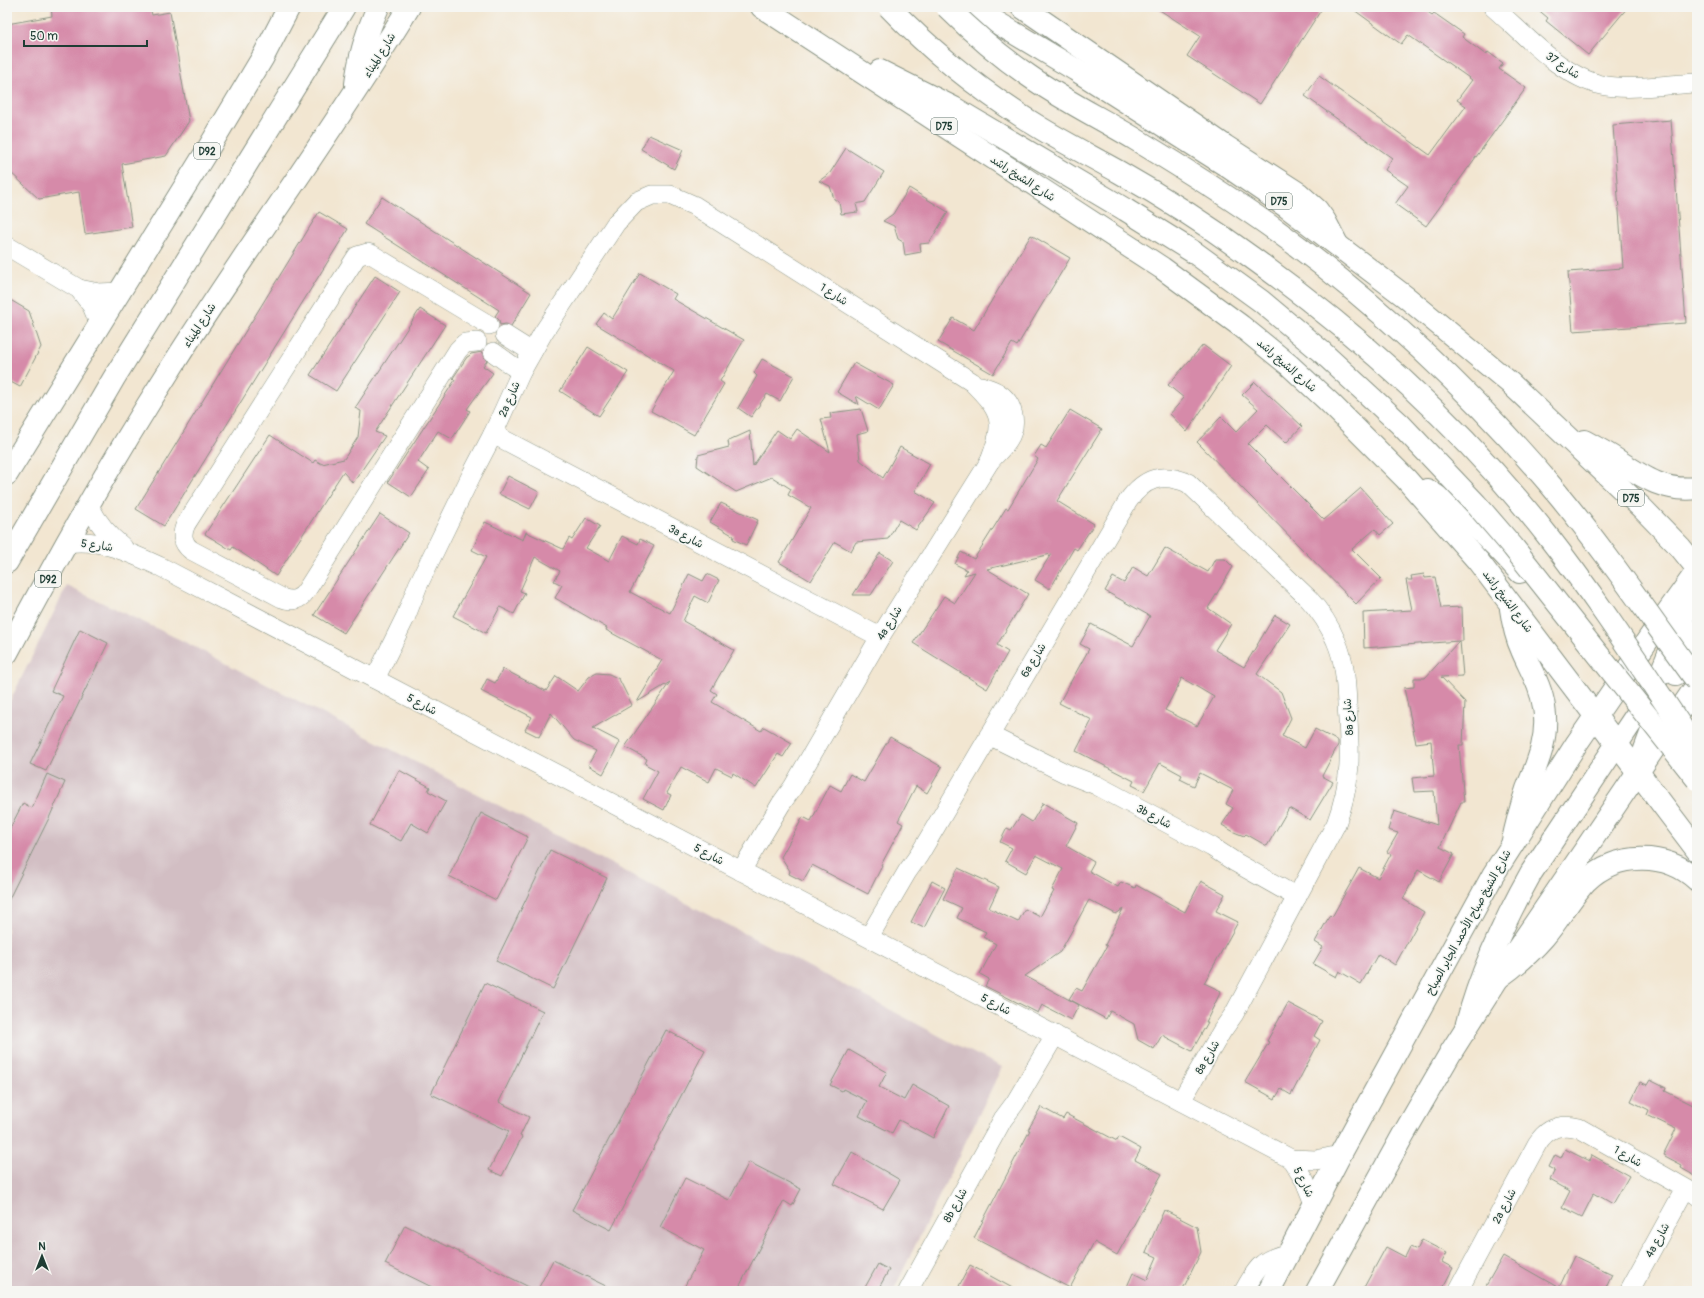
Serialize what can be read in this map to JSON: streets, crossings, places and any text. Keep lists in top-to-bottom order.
{
  "streets": {
    "main road": [
      "شارع الميناء",
      "D75",
      "D92",
      "شارع الشيخ راشد",
      "شارع الشيخ صباح الأحمد الجابر الصباح"
    ],
    "street": [
      "شارع 37",
      "شارع 1",
      "2a شارع",
      "3a شارع",
      "شارع 5",
      "4a شارع",
      "6a شارع",
      "8a شارع",
      "3b شارع",
      "8b شارع"
    ]
  },
  "crossings": [
    ["شارع الميناء", "شارع 5"],
    ["شارع الشيخ راشد", "شارع الشيخ صباح الأحمد الجابر الصباح"],
    ["شارع 1", "2a شارع"],
    ["شارع 1", "4a شارع"],
    ["2a شارع", "3a شارع"],
    ["2a شارع", "شارع 5"],
    ["3a شارع", "4a شارع"],
    ["شارع 5", "4a شارع"],
    ["شارع 5", "6a شارع"],
    ["شارع 5", "8a شارع"],
    ["شارع 5", "شارع الشيخ صباح الأحمد الجابر الصباح"],
    ["شارع 5", "8b شارع"],
    ["6a شارع", "8a شارع"],
    ["6a شارع", "3b شارع"],
    ["8a شارع", "3b شارع"]
  ],
  "scale_bar": "50 m",
  "north": "top"
}
